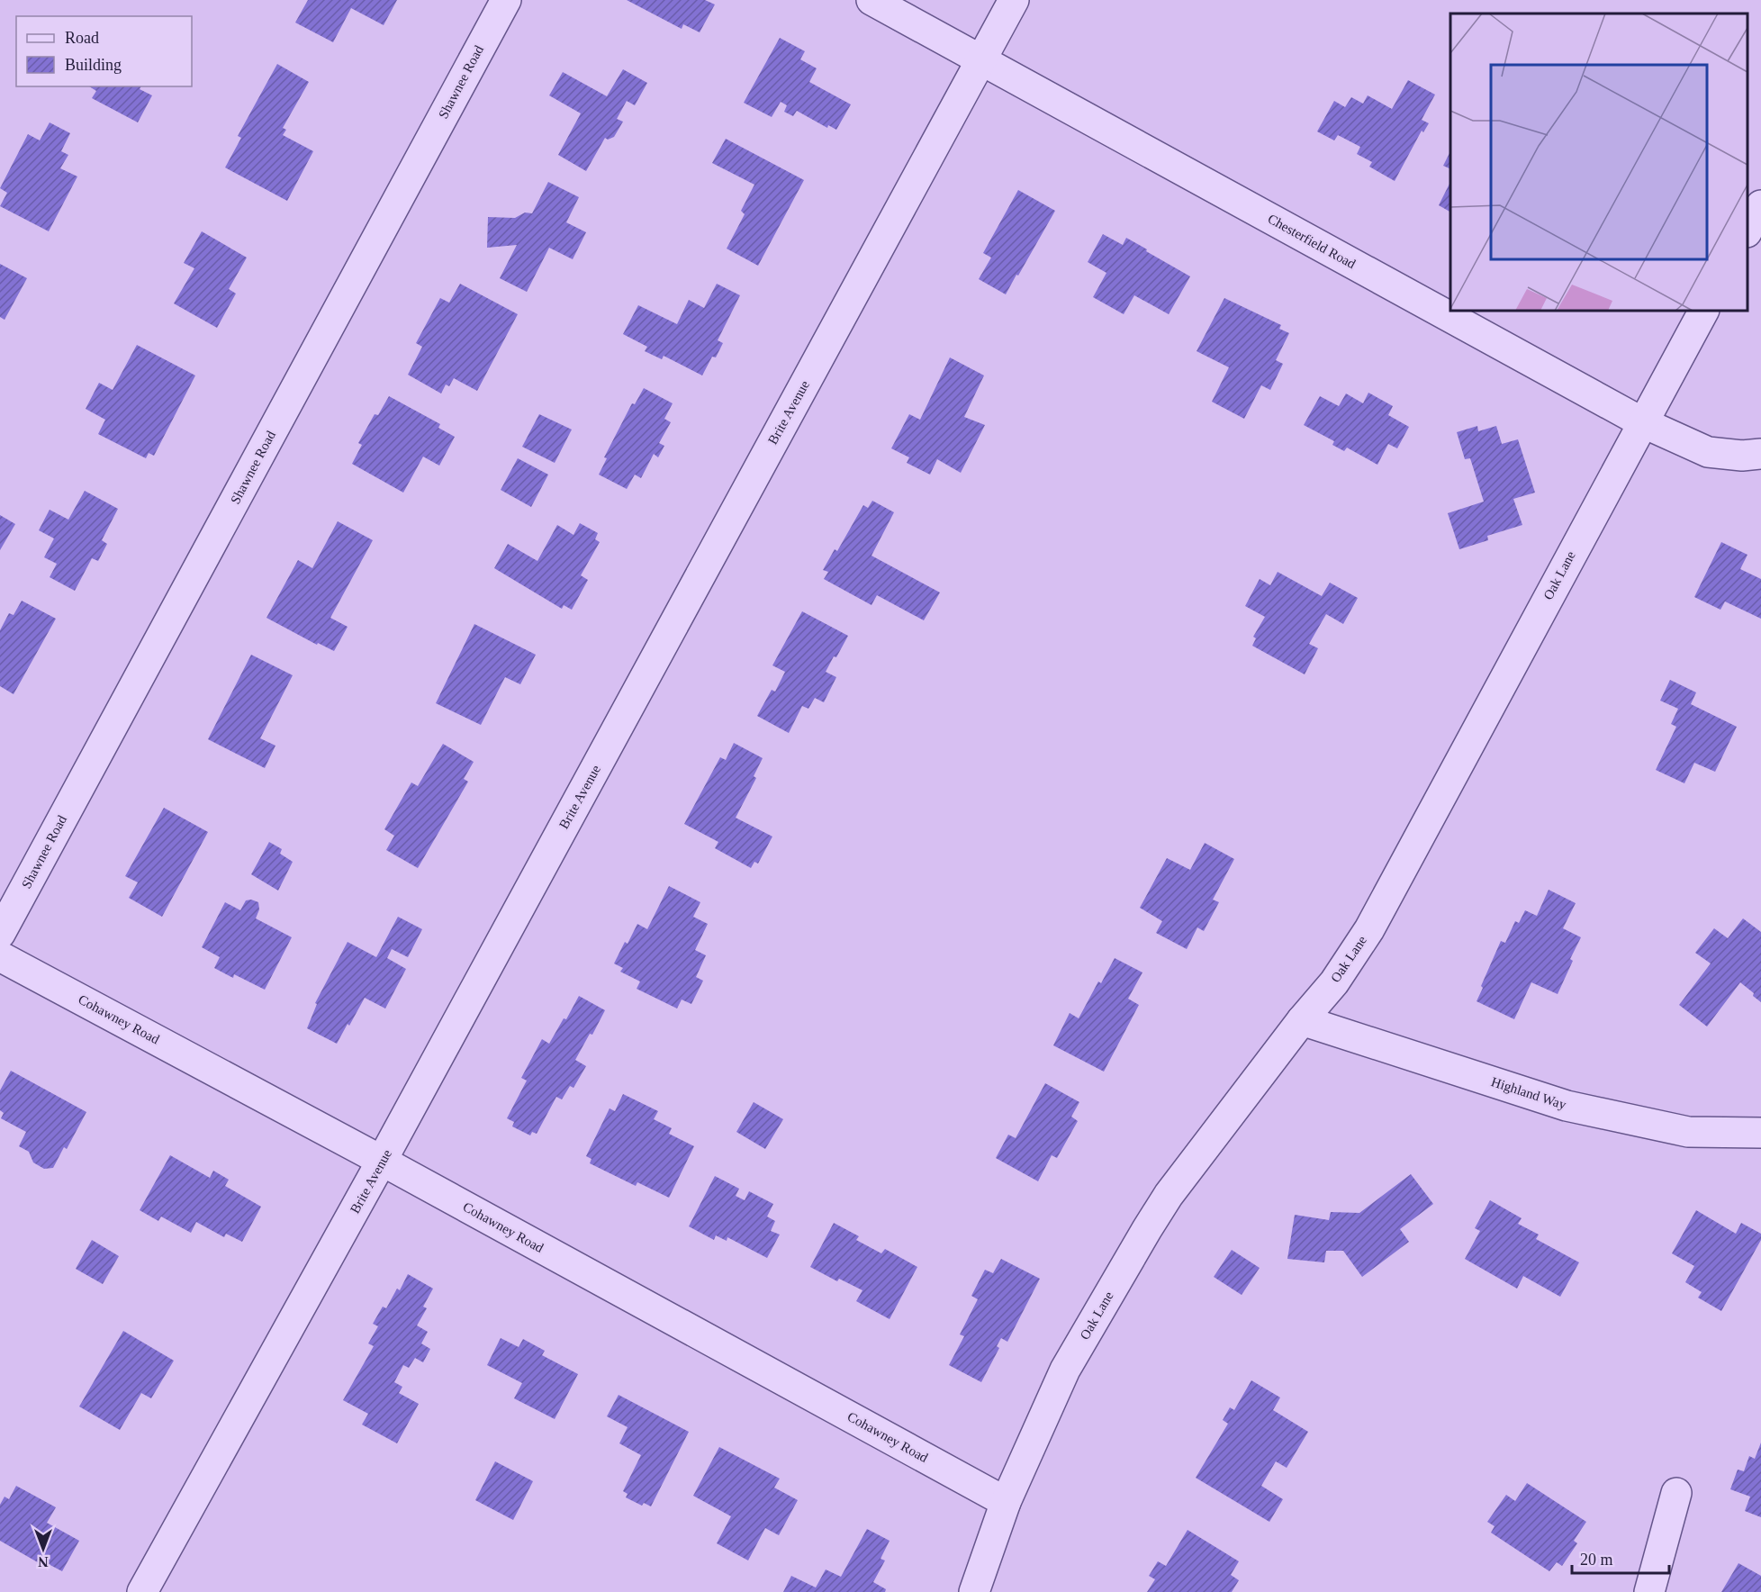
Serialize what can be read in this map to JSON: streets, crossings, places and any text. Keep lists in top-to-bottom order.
{
  "streets": {
    "street": [
      "Shawnee Road",
      "Chesterfield Road",
      "Brite Avenue",
      "Oak Lane",
      "Cohawney Road",
      "Highland Way"
    ]
  },
  "crossings": [
    ["Chesterfield Road", "Brite Avenue"],
    ["Chesterfield Road", "Oak Lane"],
    ["Brite Avenue", "Cohawney Road"],
    ["Oak Lane", "Cohawney Road"],
    ["Oak Lane", "Highland Way"]
  ],
  "legend": ["Road", "Building"],
  "scale_bar": "20 m",
  "north": "bottom"
}
